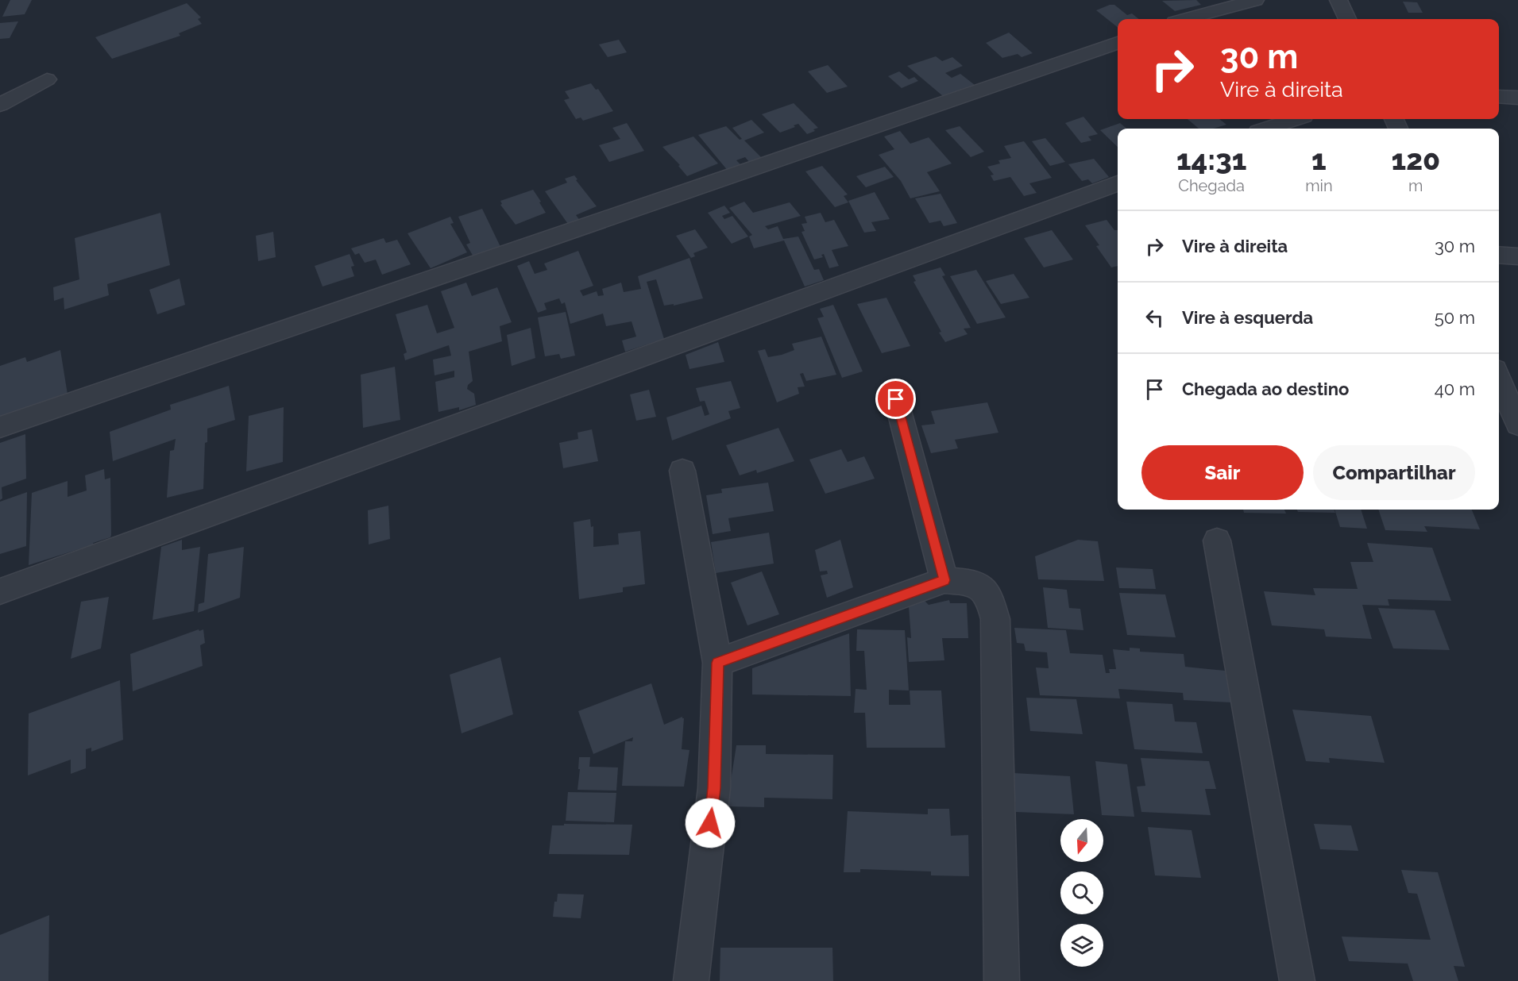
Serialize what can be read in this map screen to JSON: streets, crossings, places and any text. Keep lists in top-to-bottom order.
{
  "north": "bottom",
  "page": {
    "turn": ["30 m", "Vire à direita"],
    "eta": [
      "14:31",
      "Chegada",
      "1",
      "min",
      "120",
      "m"
    ],
    "list": [
      {
        "name": "Vire à direita",
        "value": "30 m"
      },
      {
        "name": "Vire à esquerda",
        "value": "50 m"
      },
      {
        "name": "Chegada ao destino",
        "value": "40 m"
      }
    ],
    "buttons": ["Sair", "Compartilhar"]
  }
}
